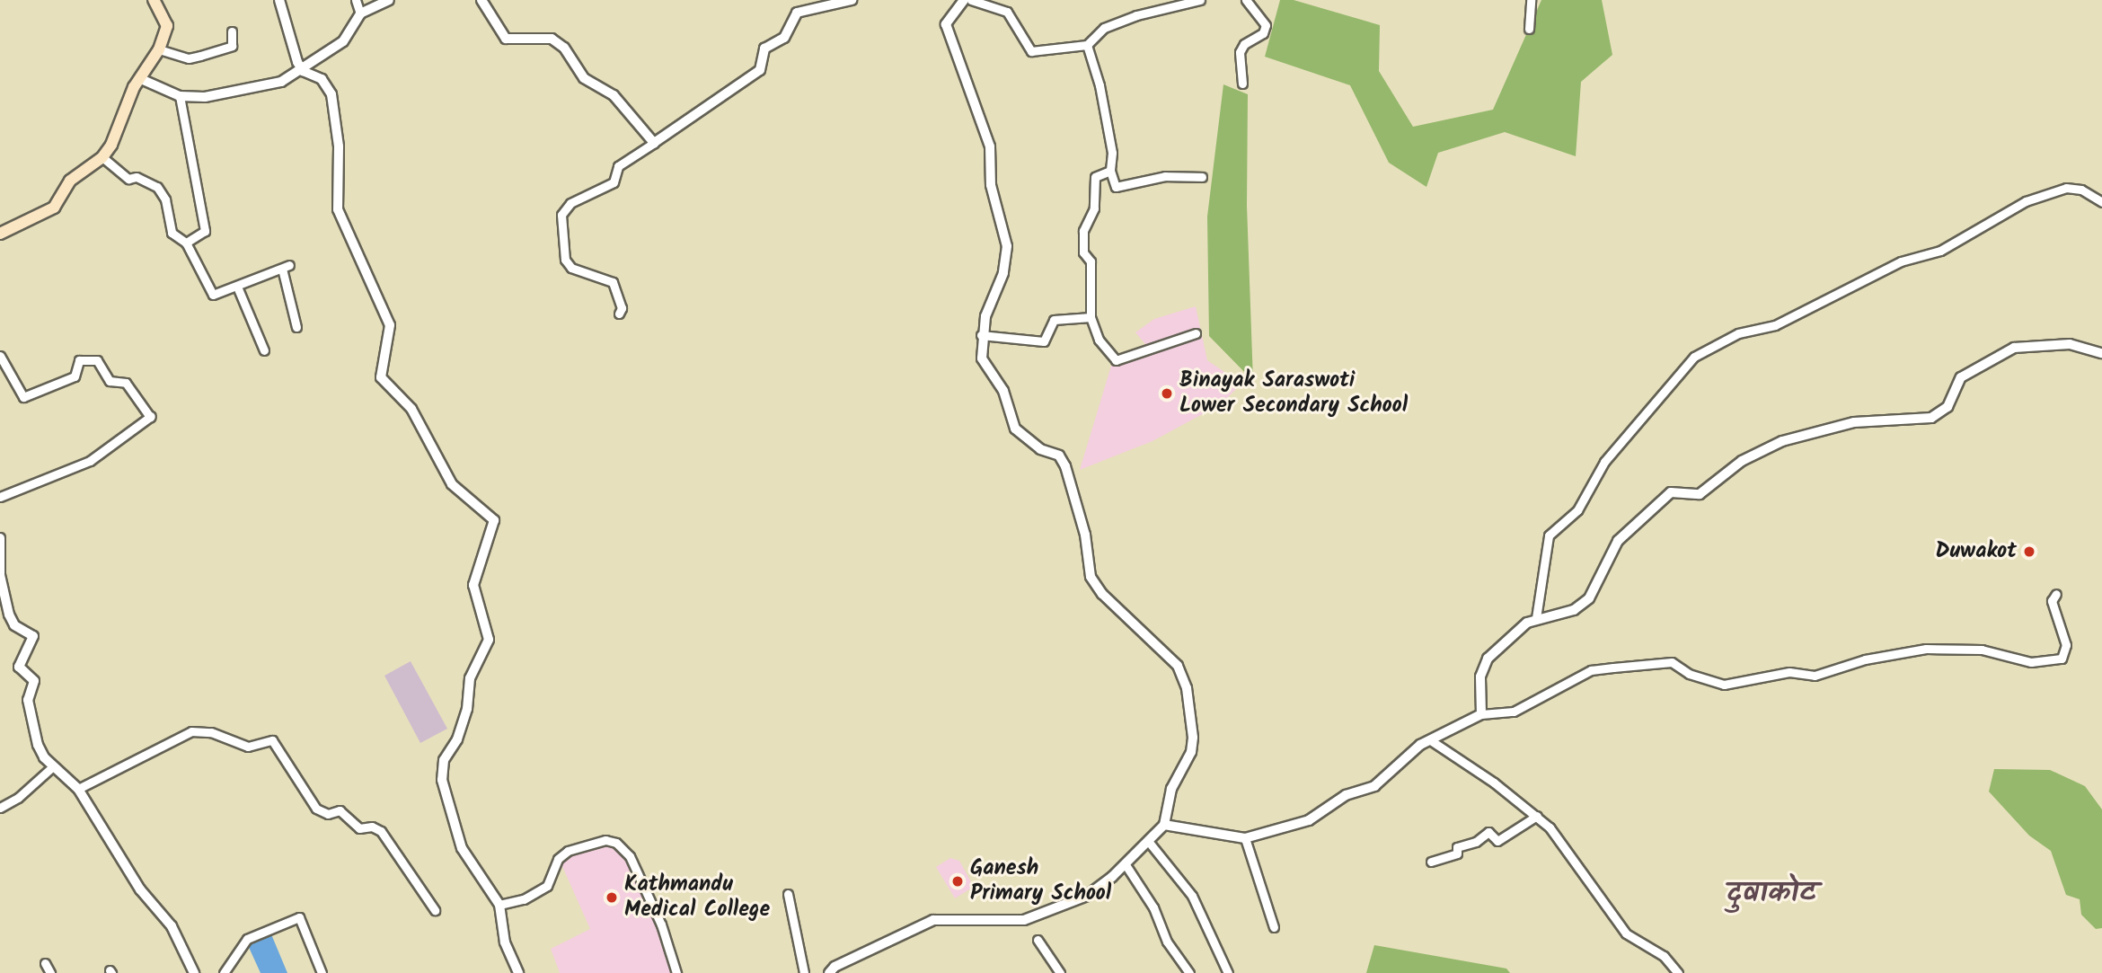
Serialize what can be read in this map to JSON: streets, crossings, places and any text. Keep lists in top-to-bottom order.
{
  "districts": ["दुवाकोट"],
  "places": [
    "Binayak Saraswoti Lower Secondary School",
    "Duwakot",
    "Ganesh Primary School",
    "Kathmandu Medical College"
  ]
}
